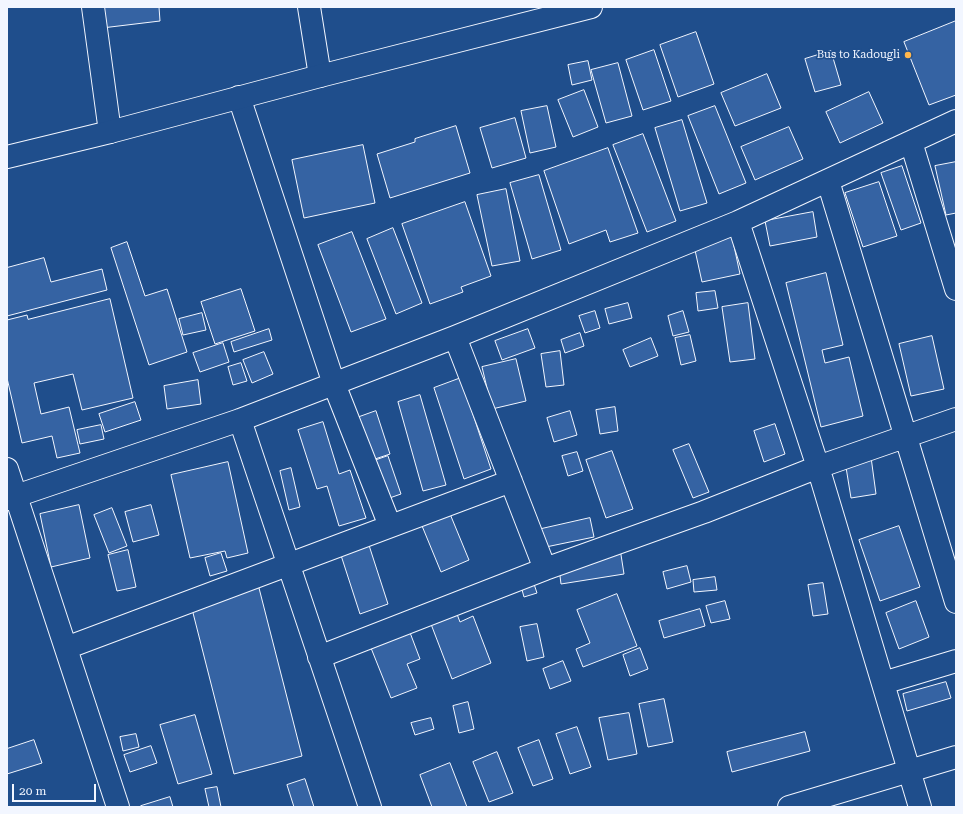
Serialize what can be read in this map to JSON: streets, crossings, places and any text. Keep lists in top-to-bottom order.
{
  "places": ["Bus to Kadougli"],
  "scale_bar": "20 m"
}
